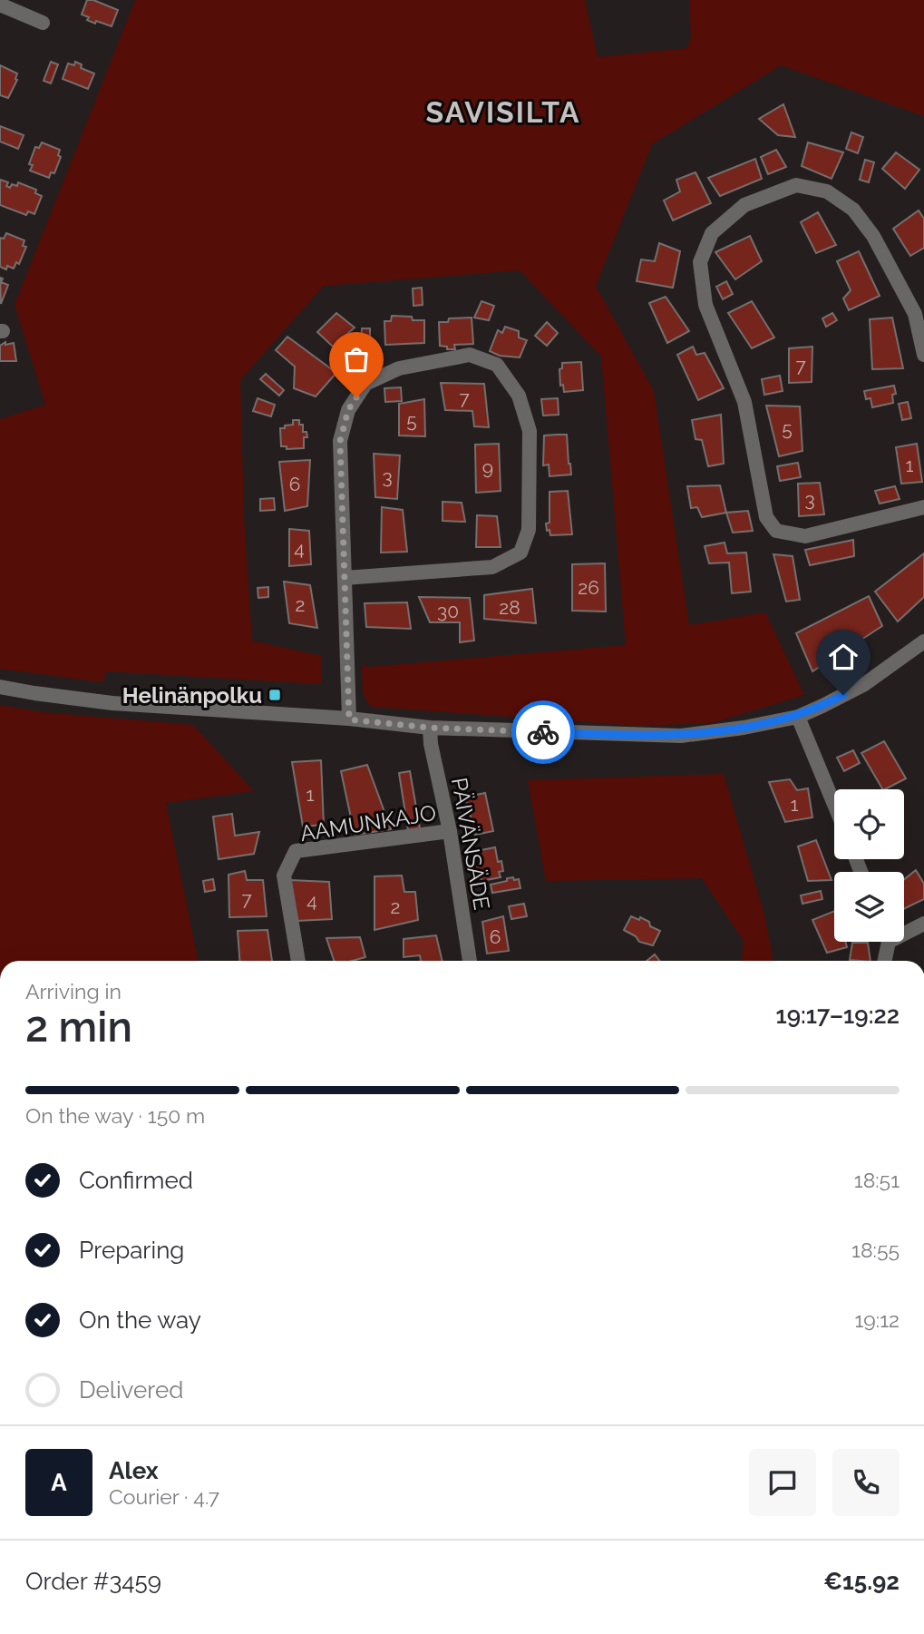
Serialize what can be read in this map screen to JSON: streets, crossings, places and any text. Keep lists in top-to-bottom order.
{
  "streets": {
    "street": ["AAMUNKAJO", "PÄIVÄNSÄDE"]
  },
  "crossings": [
    ["AAMUNKAJO", "PÄIVÄNSÄDE"]
  ],
  "districts": ["SAVISILTA"],
  "places": {
    "transit": ["Helinänpolku"]
  },
  "house_numbers": [
    "7",
    "7",
    "5",
    "5",
    "1",
    "9",
    "3",
    "6",
    "3",
    "4",
    "26",
    "2",
    "28",
    "30",
    "1",
    "1",
    "7",
    "4",
    "2",
    "6"
  ],
  "page": {
    "heading": ["2 min", "Arriving in", "19:17–19:22"],
    "panel": [
      "Alex",
      "Courier · 4.7",
      "Order #3459",
      "€15.92"
    ],
    "bar": "On the way · 150 m",
    "list": [
      ["Confirmed", "18:51"],
      ["Preparing", "18:55"],
      ["On the way", "19:12"],
      "Delivered"
    ],
    "round": "A"
  }
}
